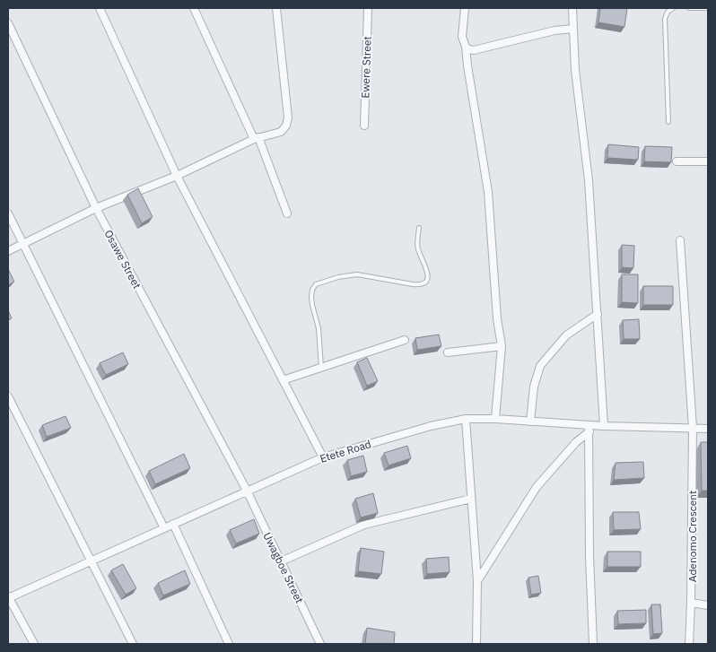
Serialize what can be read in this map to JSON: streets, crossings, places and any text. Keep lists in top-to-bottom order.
{
  "streets": {
    "street": [
      "Ewere Street",
      "Osawe Street",
      "Etete Road",
      "Adenomo Crescent",
      "Uwagboe Street"
    ]
  },
  "crossings": [
    ["Osawe Street", "Etete Road"],
    ["Osawe Street", "Uwagboe Street"],
    ["Etete Road", "Adenomo Crescent"],
    ["Etete Road", "Uwagboe Street"]
  ]
}
